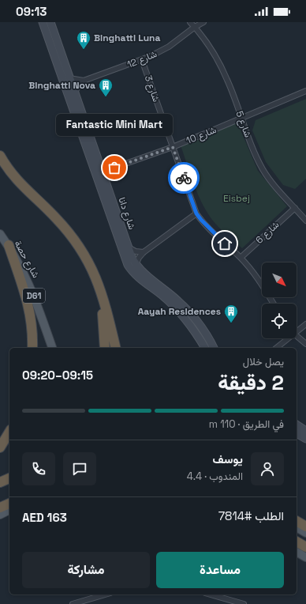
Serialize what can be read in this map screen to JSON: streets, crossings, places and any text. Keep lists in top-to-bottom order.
{
  "streets": {
    "main road": ["شارع حصة", "D61"],
    "street": [
      "شارع 12",
      "شارع 3",
      "شارع 5",
      "شارع 10",
      "شارع دانا",
      "شارع 6"
    ]
  },
  "crossings": [
    ["شارع 12", "شارع 3"],
    ["شارع 12", "شارع 5"],
    ["شارع 12", "شارع دانا"],
    ["شارع 3", "شارع 10"],
    ["شارع 3", "شارع 6"],
    ["شارع 5", "شارع 10"],
    ["شارع 5", "شارع 6"],
    ["شارع 10", "شارع دانا"]
  ],
  "parks": ["Eisbej"],
  "places": {
    "building": ["Binghatti Luna", "Binghatti Nova", "Aayah Residences"],
    "other": ["Fantastic Mini Mart"]
  },
  "north": "bottom right",
  "page": {
    "status": "09:13",
    "bubble": "Fantastic Mini Mart",
    "heading": ["2 دقيقة", "يصل خلال", "09:15–09:20"],
    "panel": [
      "يوسف",
      "المندوب · 4.4",
      "الطلب #7814",
      "AED 163"
    ],
    "bar": "في الطريق · 110 m",
    "buttons": ["مساعدة", "مشاركة"]
  }
}
